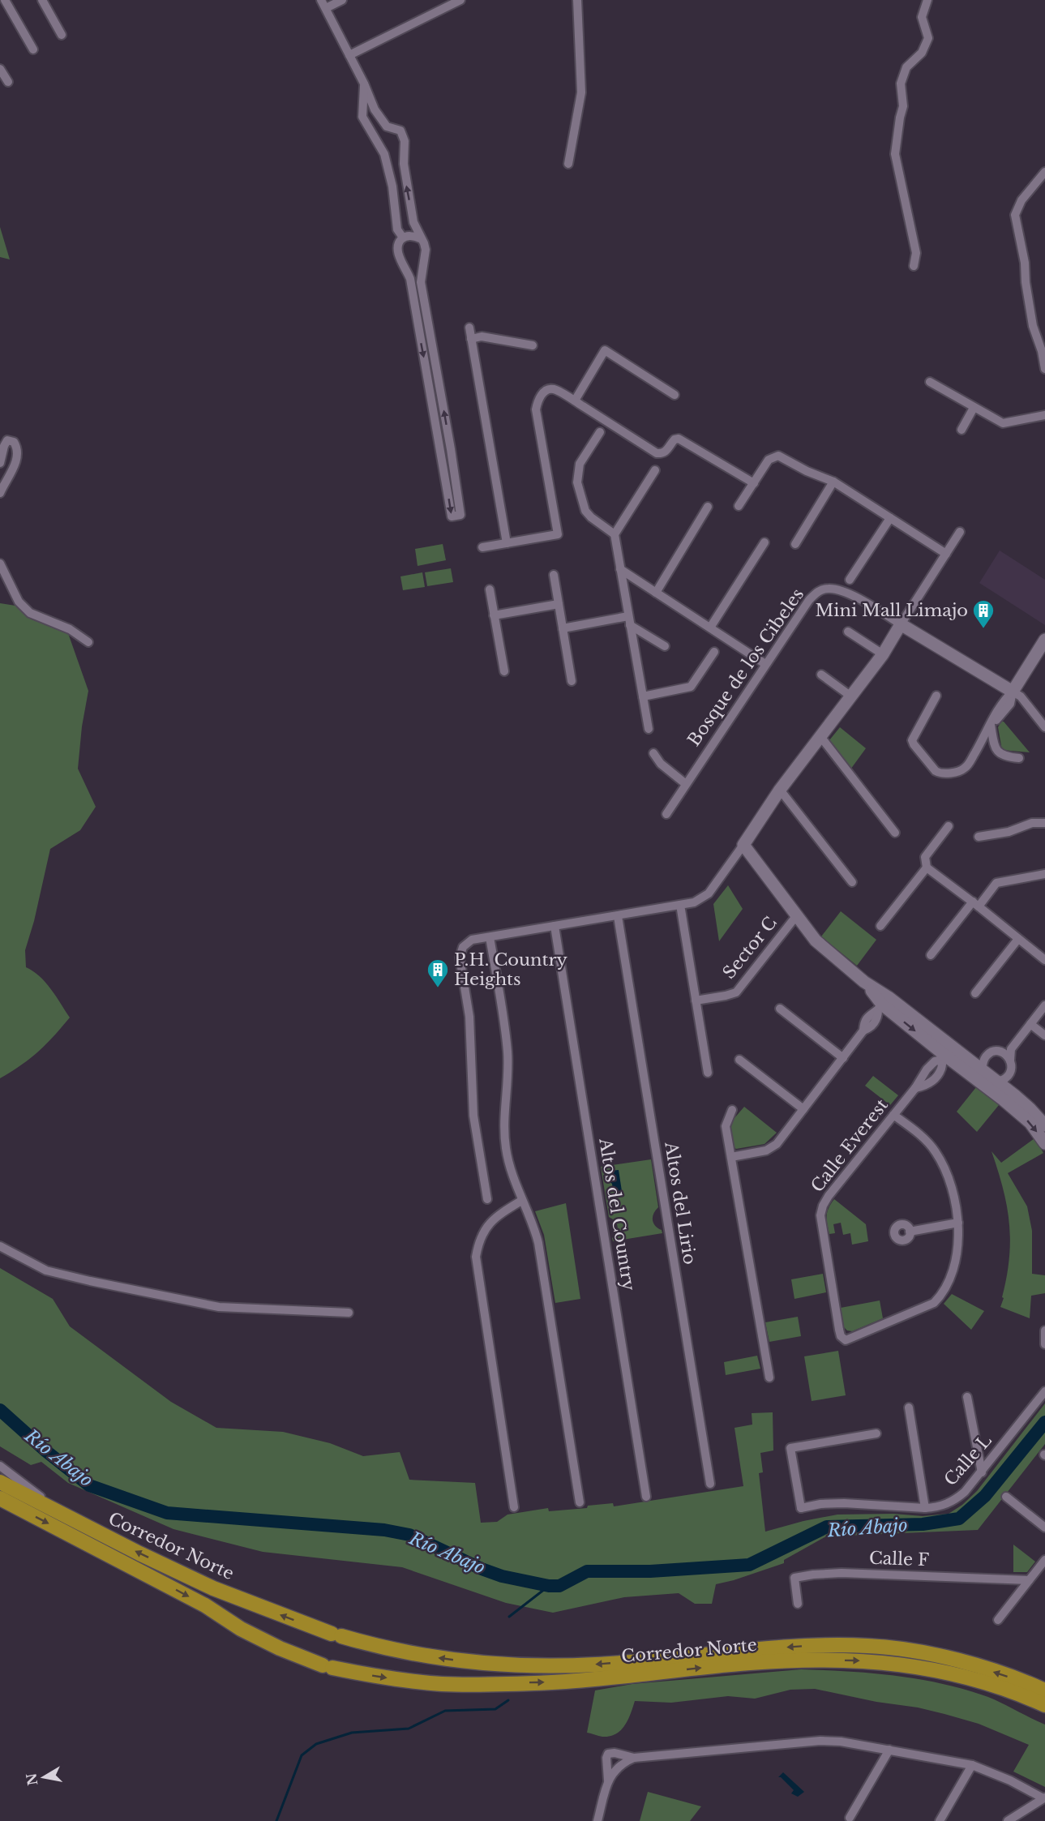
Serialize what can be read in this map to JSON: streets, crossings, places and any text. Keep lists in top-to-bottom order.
{
  "streets": {
    "highway": ["Corredor Norte"],
    "street": [
      "Bosque de los Cibeles",
      "Sector C",
      "Calle Everest",
      "Altos del Lirio",
      "Altos del Country",
      "Calle L",
      "Calle F"
    ]
  },
  "water": ["Río Abajo"],
  "places": {
    "building": ["Mini Mall Limajo", "P.H. Country Heights"]
  },
  "north": "left"
}
